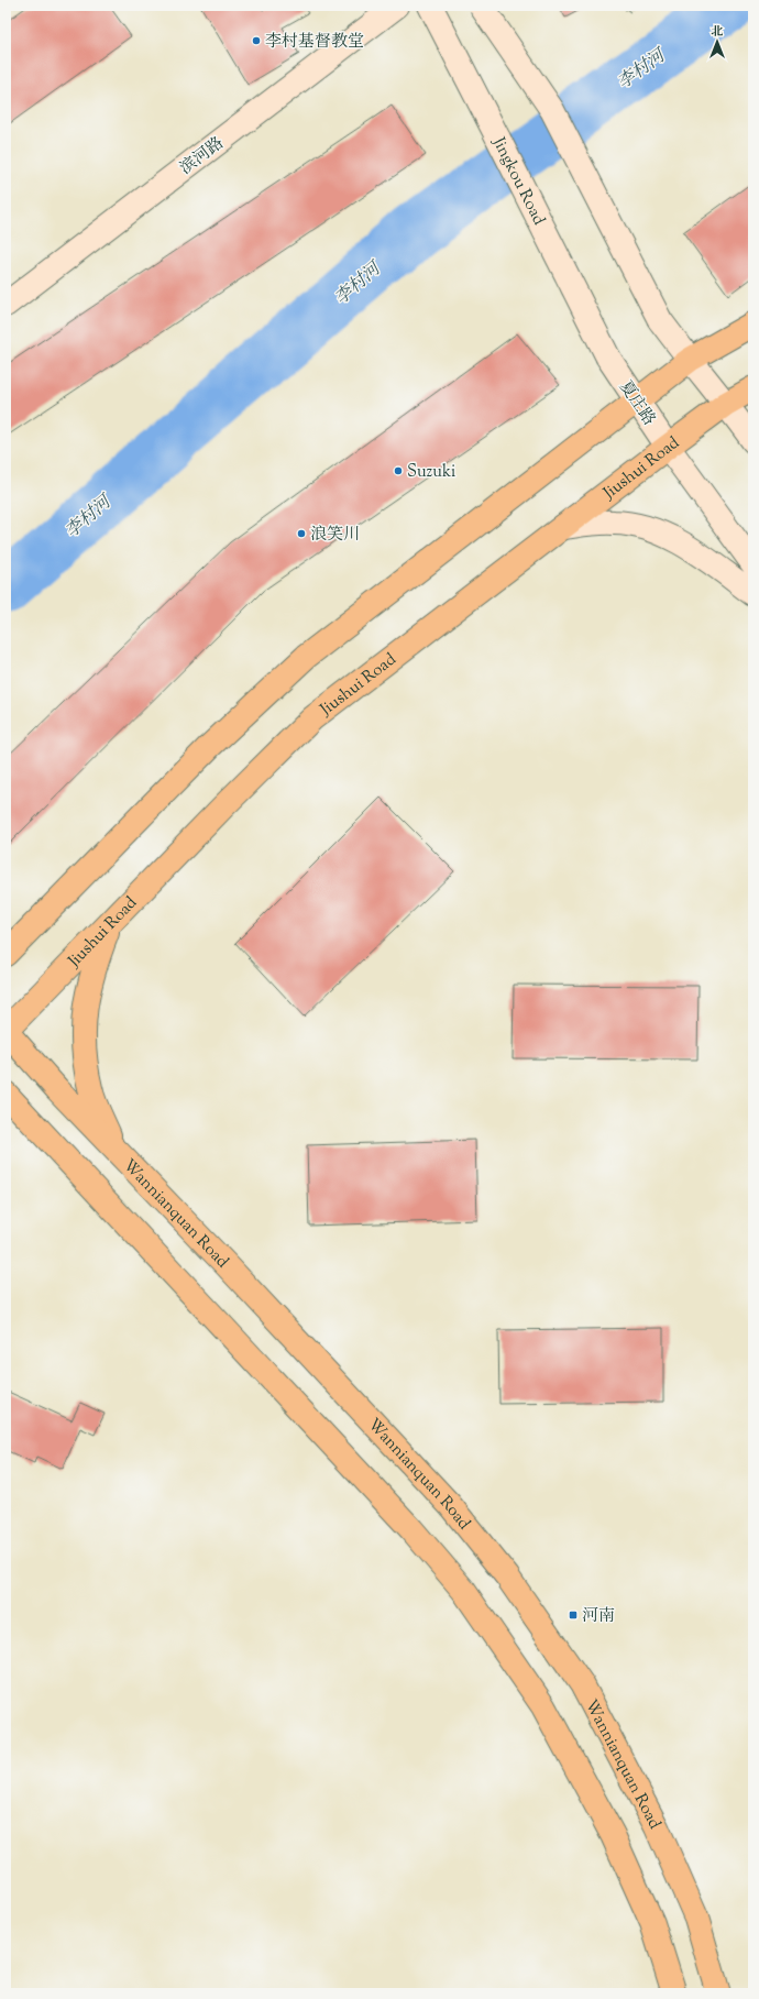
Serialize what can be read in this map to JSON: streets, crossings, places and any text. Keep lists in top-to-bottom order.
{
  "streets": {
    "main road": [
      "滨河路",
      "Jingkou Road",
      "夏庄路",
      "Jiushui Road",
      "Wannianquan Road"
    ]
  },
  "crossings": [
    ["Jingkou Road", "夏庄路"],
    ["夏庄路", "Jiushui Road"],
    ["Jiushui Road", "Wannianquan Road"]
  ],
  "water": ["李村河"],
  "places": {
    "other": ["李村基督教堂", "Suzuki", "浪笑川"],
    "transit": ["河南"]
  },
  "north": "top"
}
